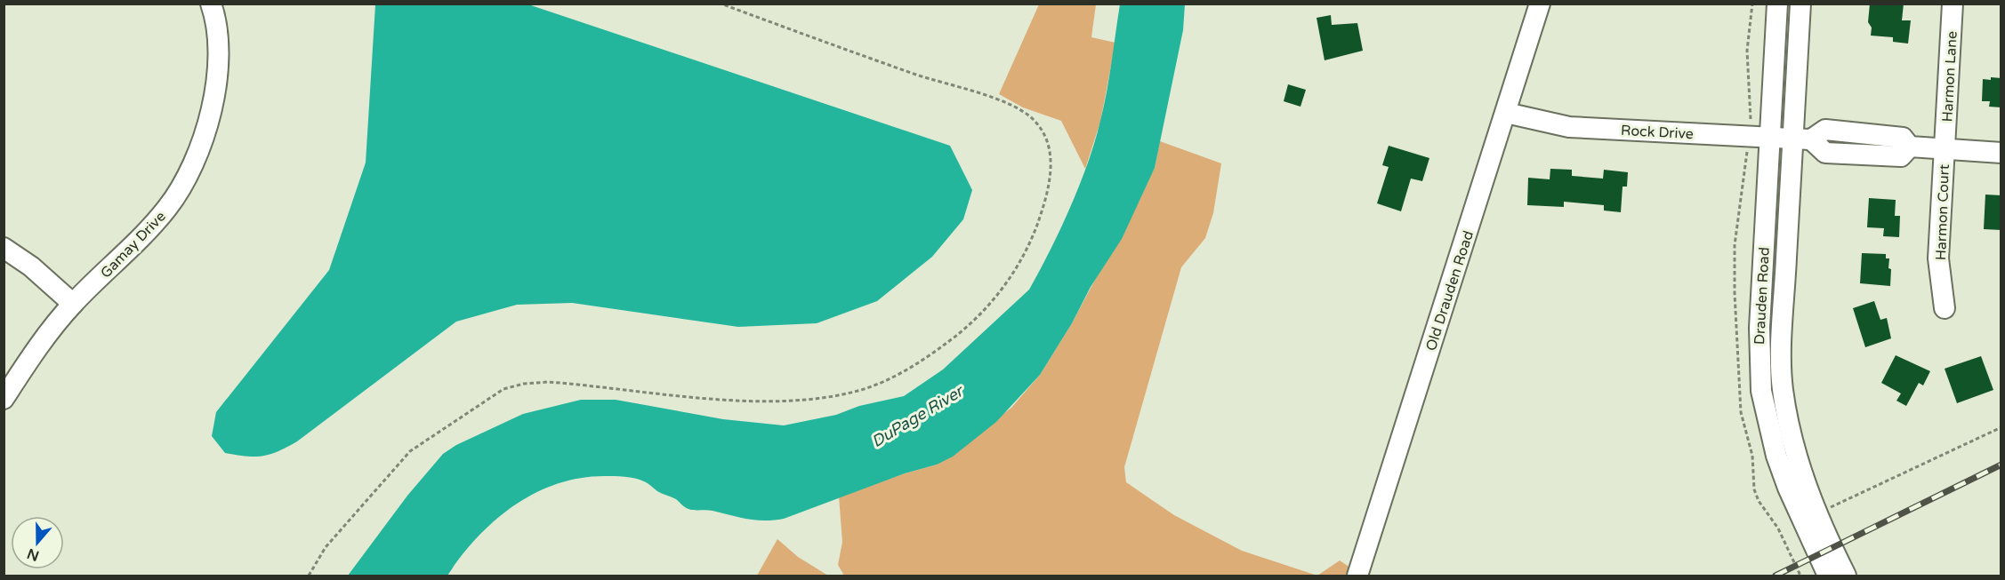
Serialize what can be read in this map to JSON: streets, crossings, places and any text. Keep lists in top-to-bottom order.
{
  "streets": {
    "street": [
      "Harmon Lane",
      "Rock Drive",
      "Harmon Court",
      "Gamay Drive",
      "Old Drauden Road",
      "Drauden Road"
    ]
  },
  "crossings": [
    ["Harmon Lane", "Rock Drive"],
    ["Harmon Lane", "Harmon Court"],
    ["Rock Drive", "Harmon Court"],
    ["Rock Drive", "Old Drauden Road"],
    ["Rock Drive", "Drauden Road"]
  ],
  "water": ["DuPage River"],
  "north": "bottom"
}
